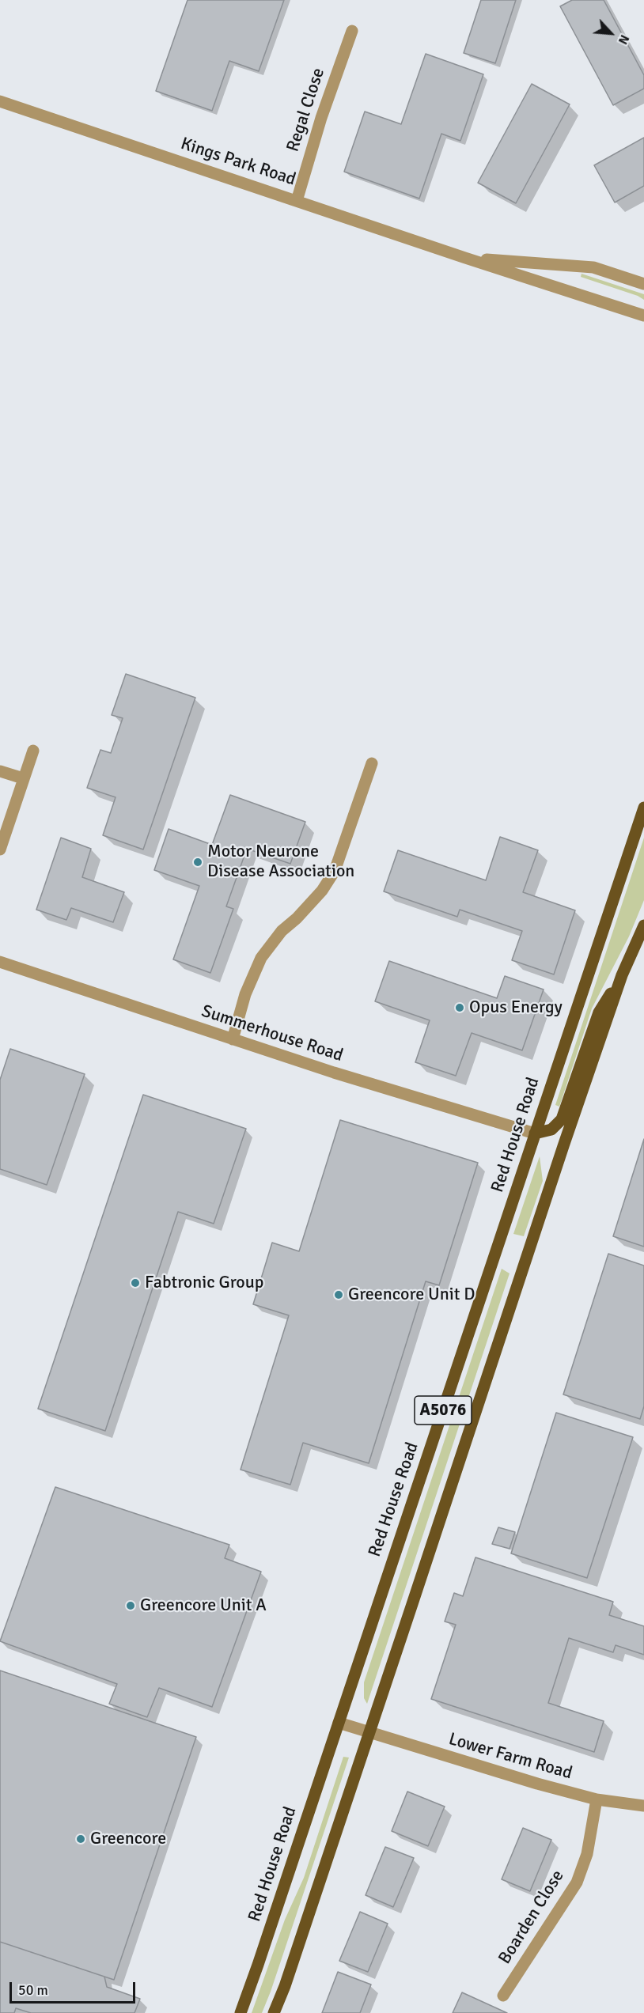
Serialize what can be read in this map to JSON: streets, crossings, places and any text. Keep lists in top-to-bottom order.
{
  "streets": {
    "main road": ["Red House Road", "A5076"],
    "street": [
      "Regal Close",
      "Kings Park Road",
      "Summerhouse Road",
      "Lower Farm Road",
      "Boarden Close"
    ]
  },
  "crossings": [
    ["Regal Close", "Kings Park Road"],
    ["Summerhouse Road", "Red House Road"],
    ["Red House Road", "Lower Farm Road"],
    ["Lower Farm Road", "Boarden Close"]
  ],
  "places": [
    "Motor Neurone Disease Association",
    "Opus Energy",
    "Fabtronic Group",
    "Greencore Unit D",
    "Greencore Unit A",
    "Greencore"
  ],
  "scale_bar": "50 m",
  "north": "bottom right"
}
